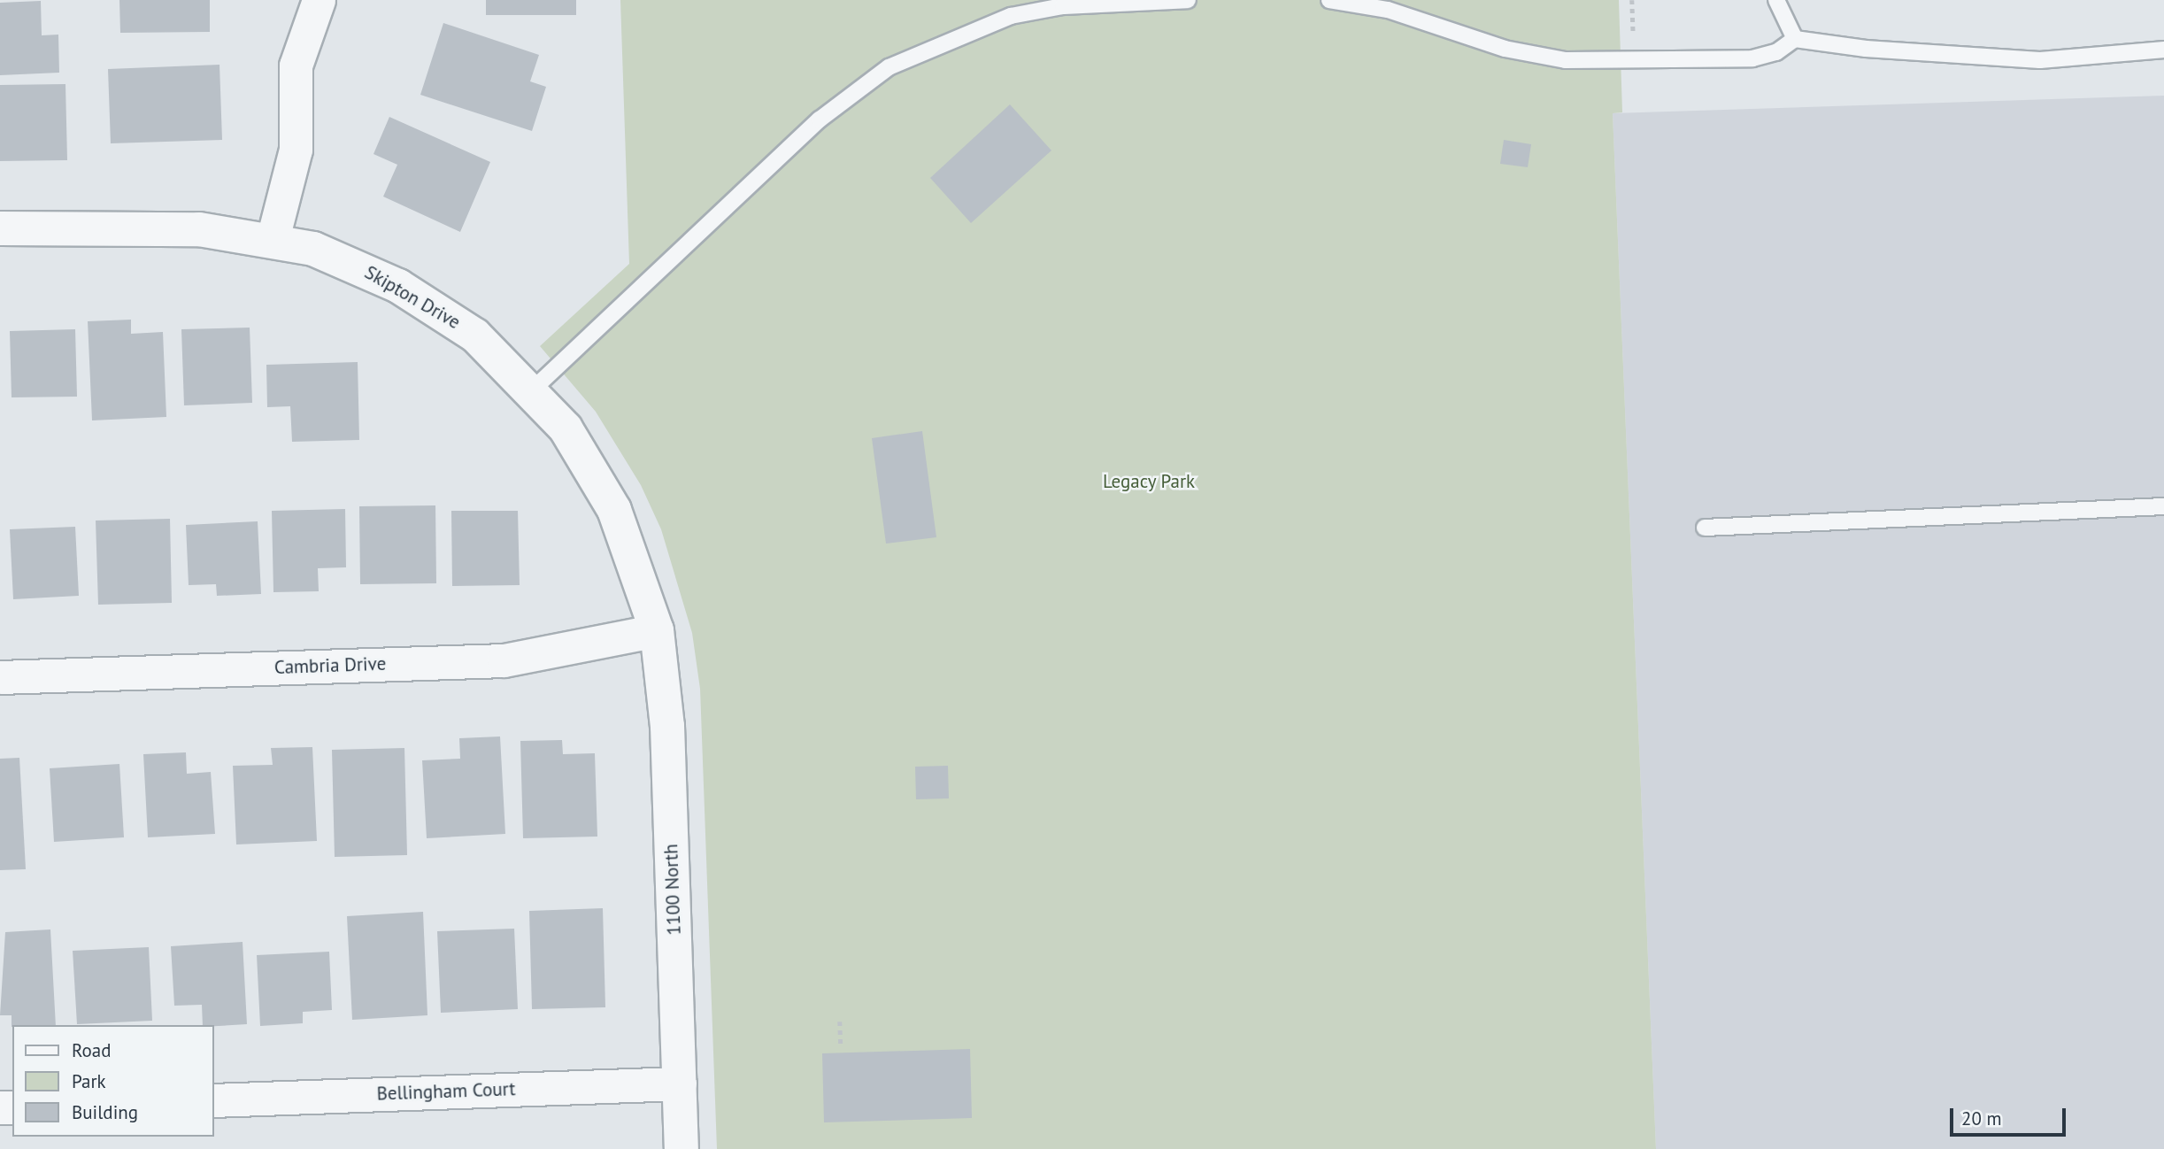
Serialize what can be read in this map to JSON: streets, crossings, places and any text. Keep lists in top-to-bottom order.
{
  "streets": {
    "street": [
      "Skipton Drive",
      "Cambria Drive",
      "1100 North",
      "Bellingham Court"
    ]
  },
  "crossings": [
    ["Skipton Drive", "Cambria Drive"],
    ["Skipton Drive", "1100 North"],
    ["Cambria Drive", "1100 North"],
    ["1100 North", "Bellingham Court"]
  ],
  "parks": ["Legacy Park"],
  "legend": ["Road", "Park", "Building"],
  "scale_bar": "20 m"
}
